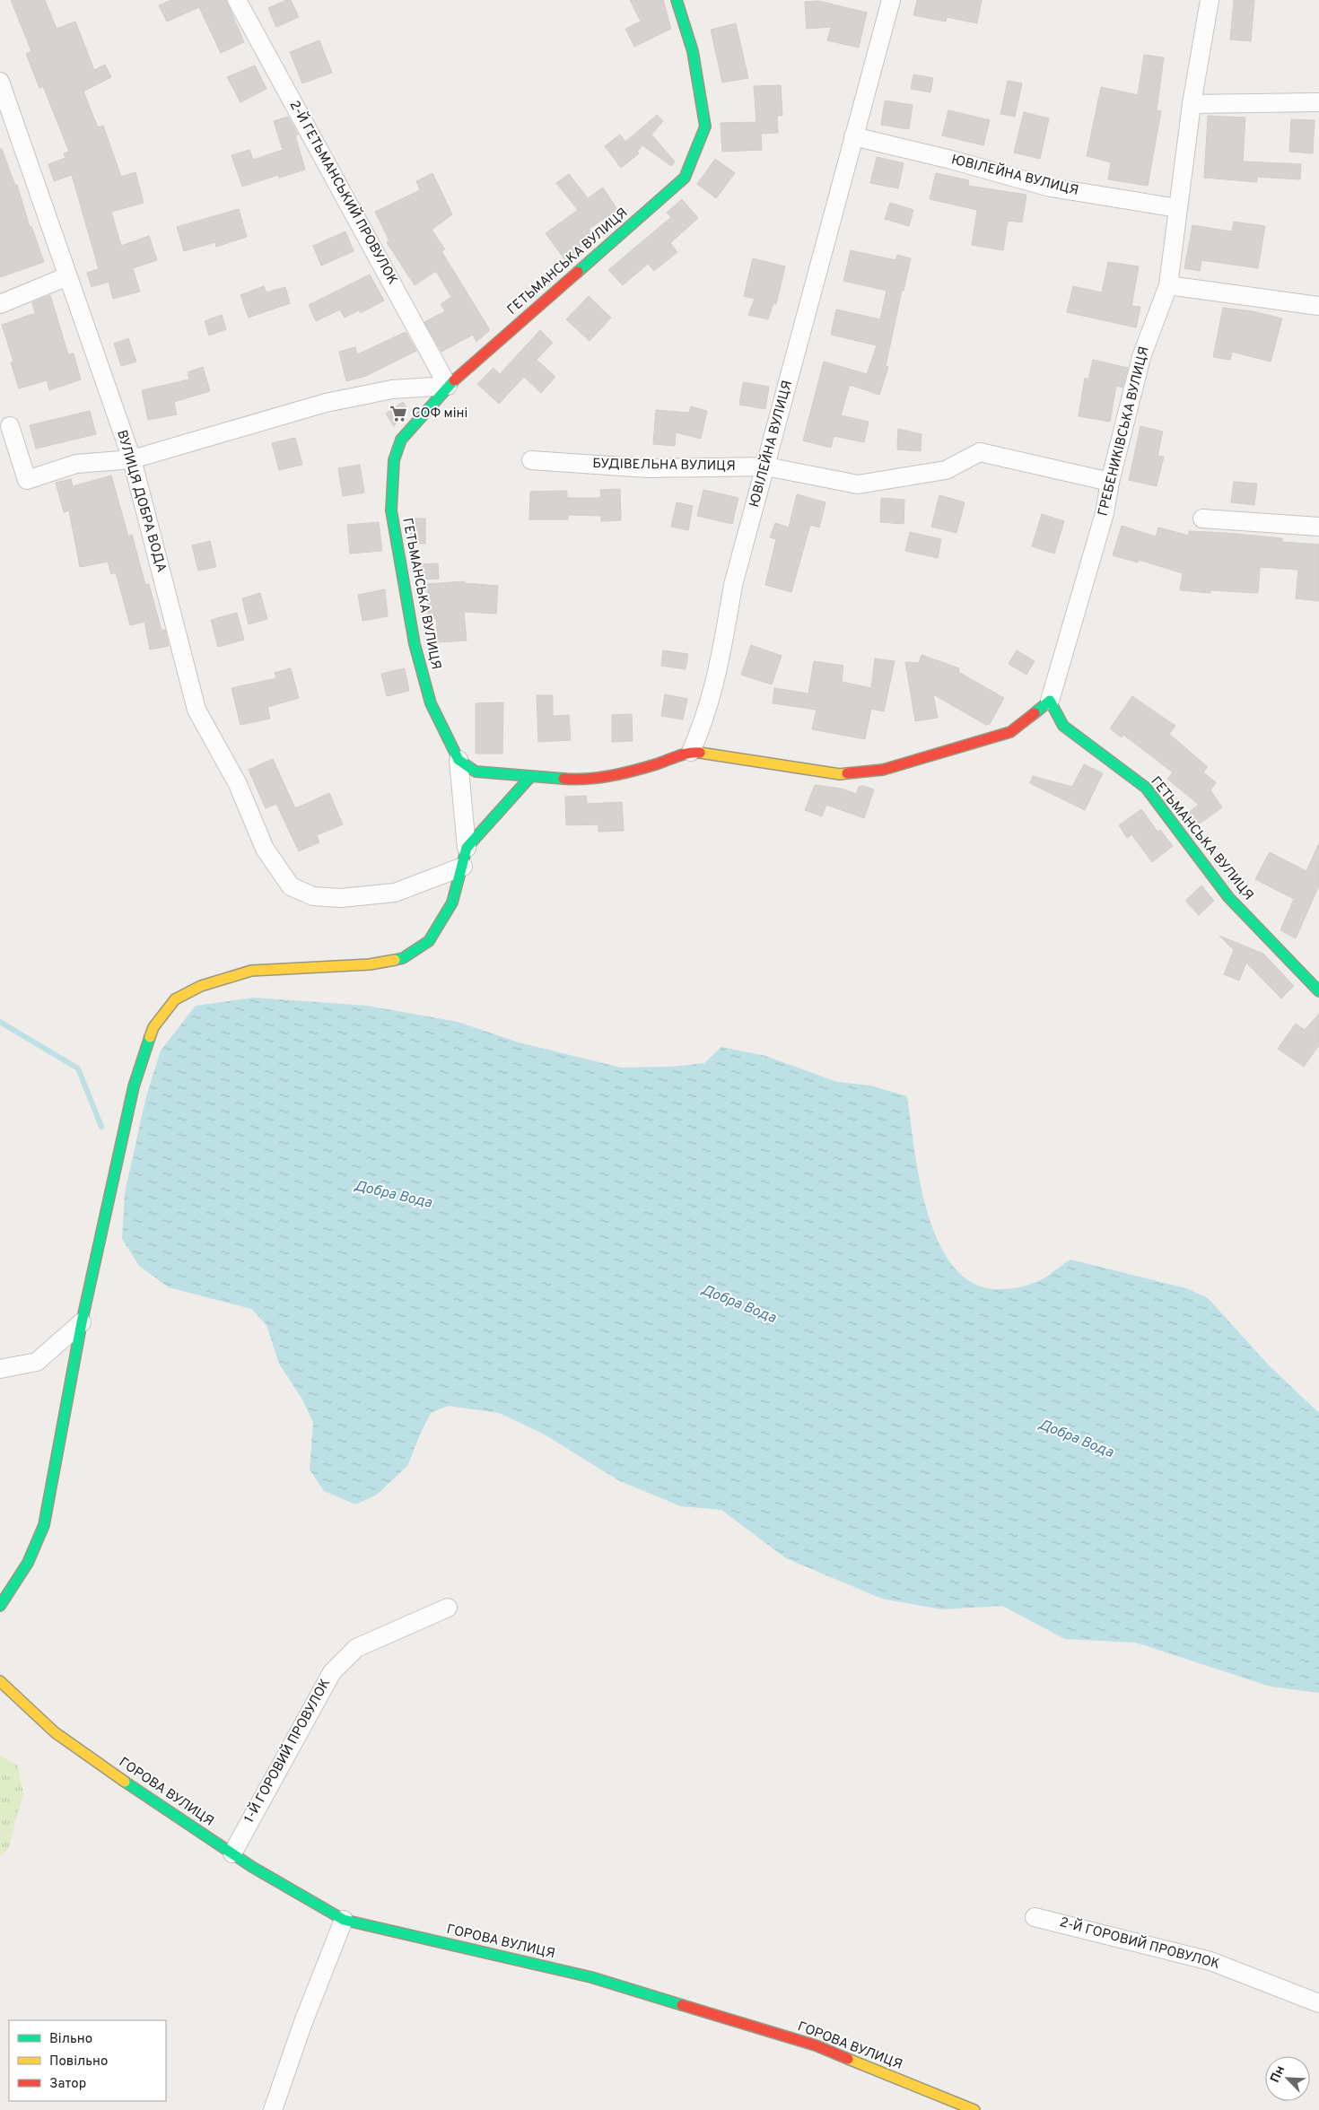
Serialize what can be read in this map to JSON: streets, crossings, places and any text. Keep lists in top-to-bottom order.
{
  "streets": {
    "street": [
      "ЮВІЛЕЙНА ВУЛИЦЯ",
      "2-Й ГЕТЬМАНСЬКИЙ ПРОВУЛОК",
      "ГЕТЬМАНСЬКА ВУЛИЦЯ",
      "ГРЕБЕНИКІВСЬКА ВУЛИЦЯ",
      "БУДІВЕЛЬНА ВУЛИЦЯ",
      "ВУЛИЦЯ ДОБРА ВОДА",
      "1-Й ГОРОВИЙ ПРОВУЛОК",
      "ГОРОВА ВУЛИЦЯ",
      "2-Й ГОРОВИЙ ПРОВУЛОК"
    ]
  },
  "crossings": [
    ["ЮВІЛЕЙНА ВУЛИЦЯ", "ГЕТЬМАНСЬКА ВУЛИЦЯ"],
    ["ЮВІЛЕЙНА ВУЛИЦЯ", "ГРЕБЕНИКІВСЬКА ВУЛИЦЯ"],
    ["ЮВІЛЕЙНА ВУЛИЦЯ", "БУДІВЕЛЬНА ВУЛИЦЯ"],
    ["2-Й ГЕТЬМАНСЬКИЙ ПРОВУЛОК", "ГЕТЬМАНСЬКА ВУЛИЦЯ"],
    ["ГЕТЬМАНСЬКА ВУЛИЦЯ", "ГРЕБЕНИКІВСЬКА ВУЛИЦЯ"],
    ["ГРЕБЕНИКІВСЬКА ВУЛИЦЯ", "БУДІВЕЛЬНА ВУЛИЦЯ"],
    ["1-Й ГОРОВИЙ ПРОВУЛОК", "ГОРОВА ВУЛИЦЯ"]
  ],
  "water": ["Добра Вода"],
  "places": {
    "supermarket": ["СОФ міні"]
  },
  "legend": ["Вільно", "Повільно", "Затор"],
  "north": "top left"
}
